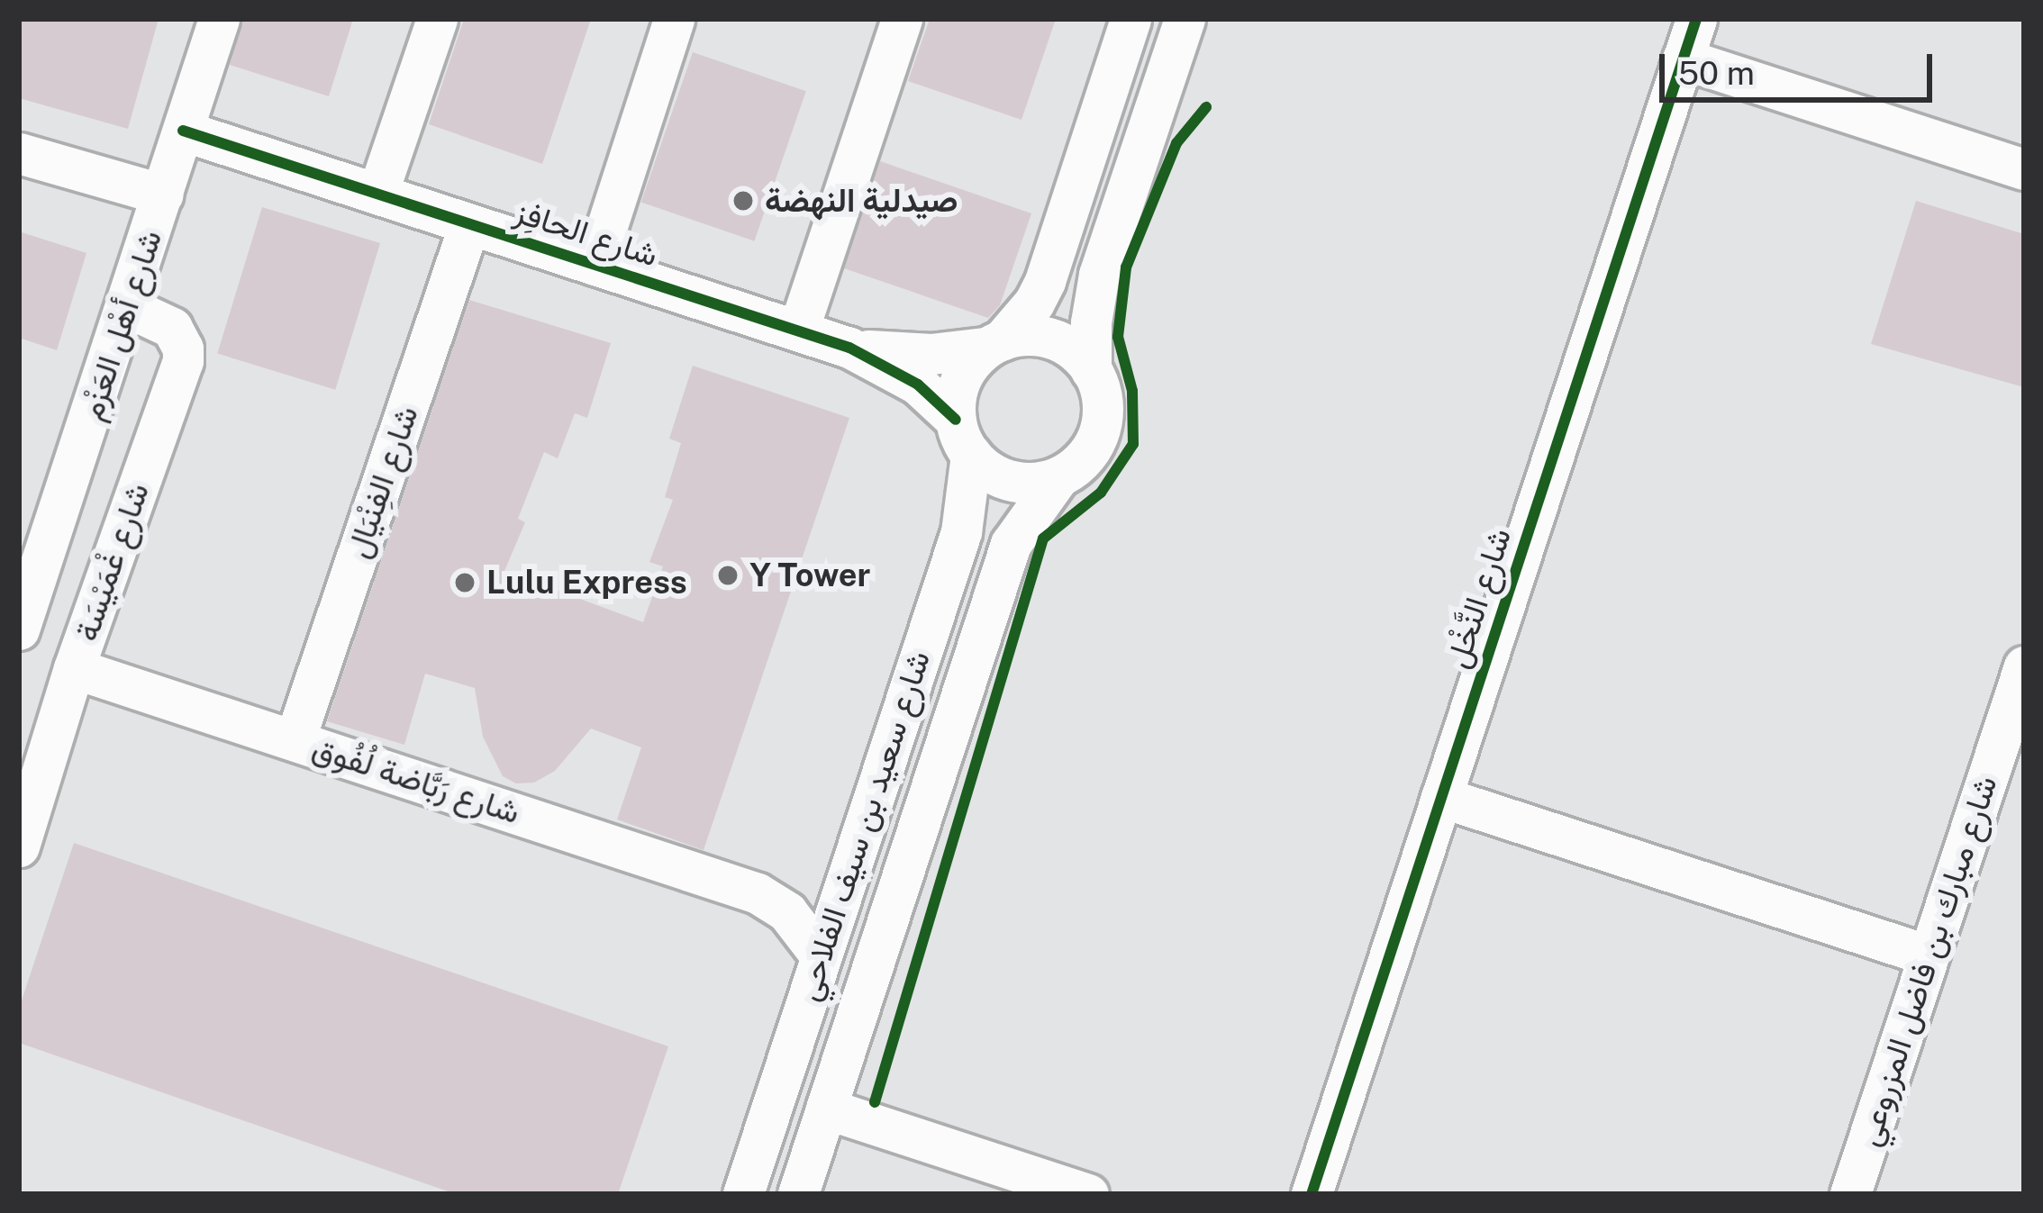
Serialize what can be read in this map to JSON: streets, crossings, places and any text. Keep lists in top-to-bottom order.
{
  "streets": {
    "street": [
      "شارع الحافِز",
      "شارع أهْل العَزْم",
      "شارع الفِنْيَال",
      "شارع غْمَيْسَة",
      "شارع النَّخْل",
      "شارع رَبَّاضة لُفُوق",
      "شارع سعيد بن سيف الفلاحي",
      "شارع مبارك بن فاضل المزروعي"
    ]
  },
  "crossings": [
    ["شارع الحافِز", "شارع أهْل العَزْم"],
    ["شارع الحافِز", "شارع الفِنْيَال"],
    ["شارع الحافِز", "شارع سعيد بن سيف الفلاحي"],
    ["شارع أهْل العَزْم", "شارع غْمَيْسَة"],
    ["شارع الفِنْيَال", "شارع رَبَّاضة لُفُوق"],
    ["شارع غْمَيْسَة", "شارع رَبَّاضة لُفُوق"],
    ["شارع رَبَّاضة لُفُوق", "شارع سعيد بن سيف الفلاحي"]
  ],
  "places": ["صيدلية النهضة", "Y Tower", "Lulu Express"],
  "scale_bar": "50 m"
}
